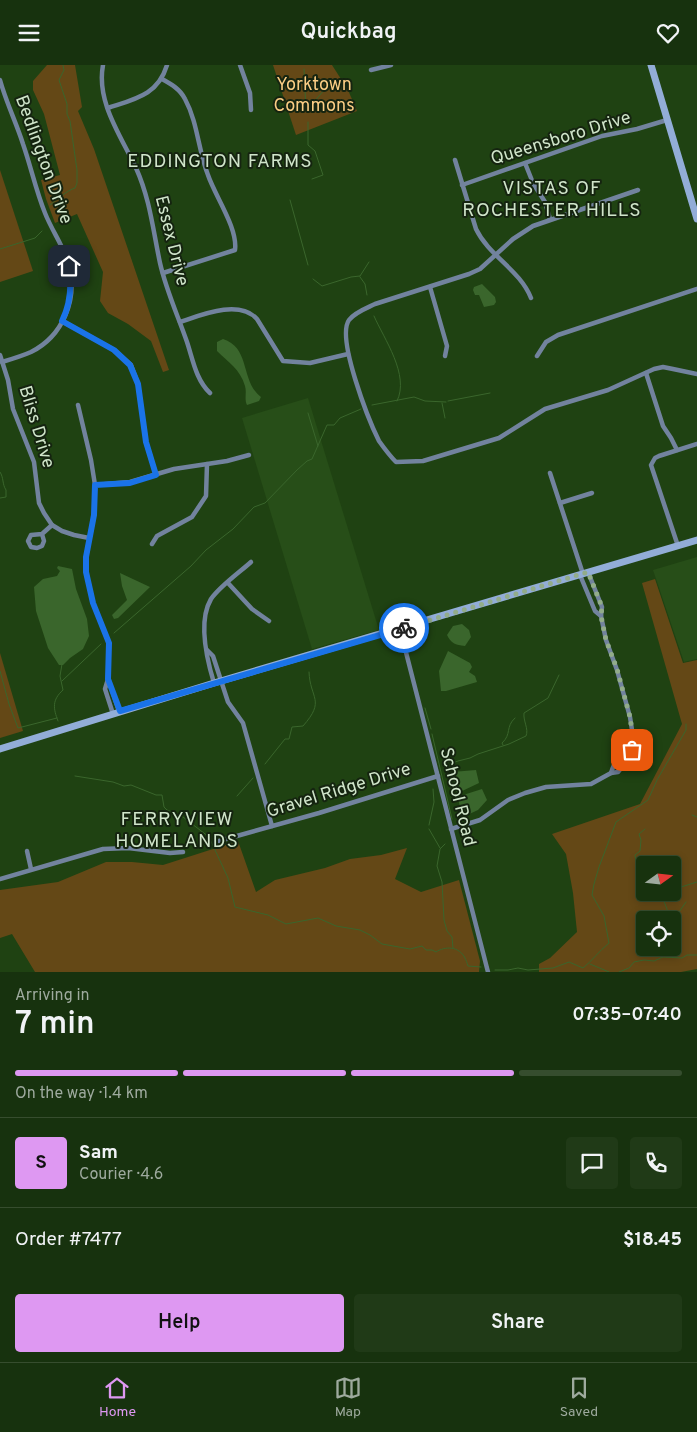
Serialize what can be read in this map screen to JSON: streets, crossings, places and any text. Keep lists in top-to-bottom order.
{
  "streets": {
    "street": [
      "Queensboro Drive",
      "Bedlington Drive",
      "Essex Drive",
      "Bliss Drive",
      "Gravel Ridge Drive",
      "School Road"
    ]
  },
  "crossings": [
    ["Bedlington Drive", "Bliss Drive"],
    ["Gravel Ridge Drive", "School Road"]
  ],
  "districts": ["EDDINGTON FARMS", "VISTAS OF ROCHESTER HILLS", "FERRYVIEW HOMELANDS"],
  "parks": ["Yorktown Commons"],
  "north": "right",
  "page": {
    "header": "Quickbag",
    "heading": ["7 min", "Arriving in", "07:35–07:40"],
    "panel": [
      "Sam",
      "Courier · 4.6",
      "Order #7477",
      "$18.45"
    ],
    "bar": "On the way · 1.4 km",
    "round": "S",
    "buttons": ["Help", "Share"],
    "tabs": ["Home", "Map", "Saved"]
  }
}
